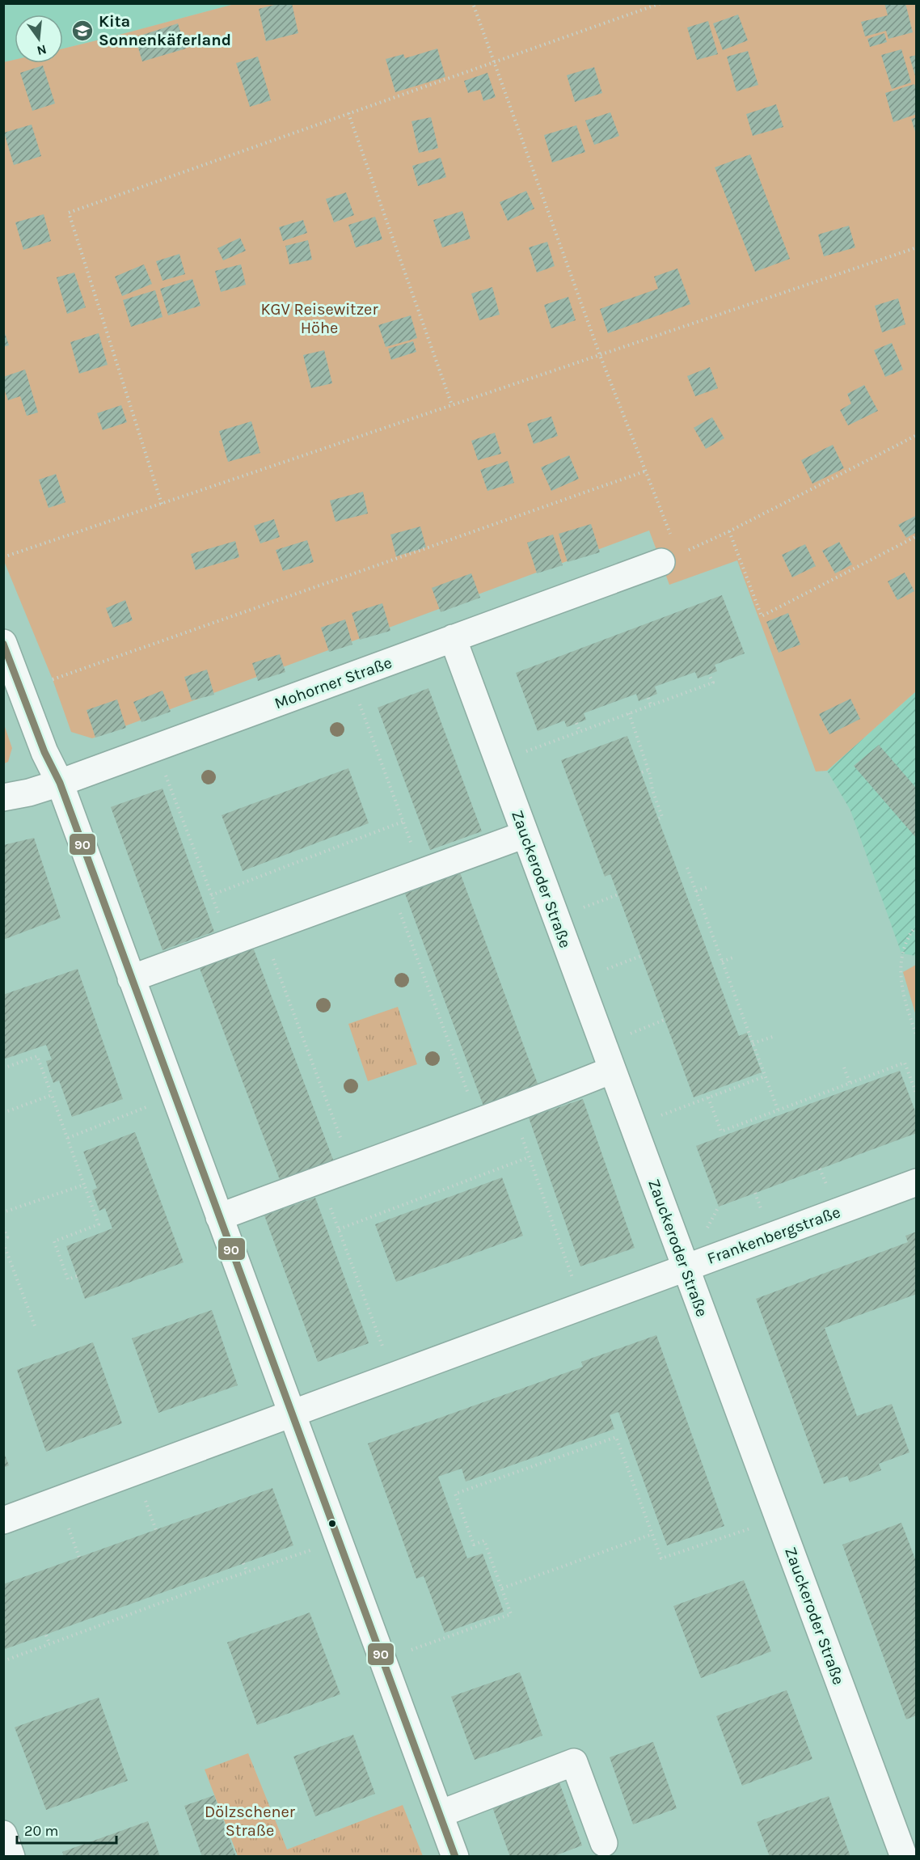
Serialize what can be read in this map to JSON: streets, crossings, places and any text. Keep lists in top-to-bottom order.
{
  "streets": {
    "street": ["Mohorner Straße", "Zauckeroder Straße", "Frankenbergstraße"]
  },
  "crossings": [
    ["Mohorner Straße", "Zauckeroder Straße"],
    ["Zauckeroder Straße", "Frankenbergstraße"]
  ],
  "parks": ["KGV Reisewitzer Höhe", "Dölzschener Straße"],
  "places": {
    "school or university": ["Kita Sonnenkäferland"]
  },
  "lines": ["transit line 90"],
  "scale_bar": "20 m",
  "north": "bottom"
}
